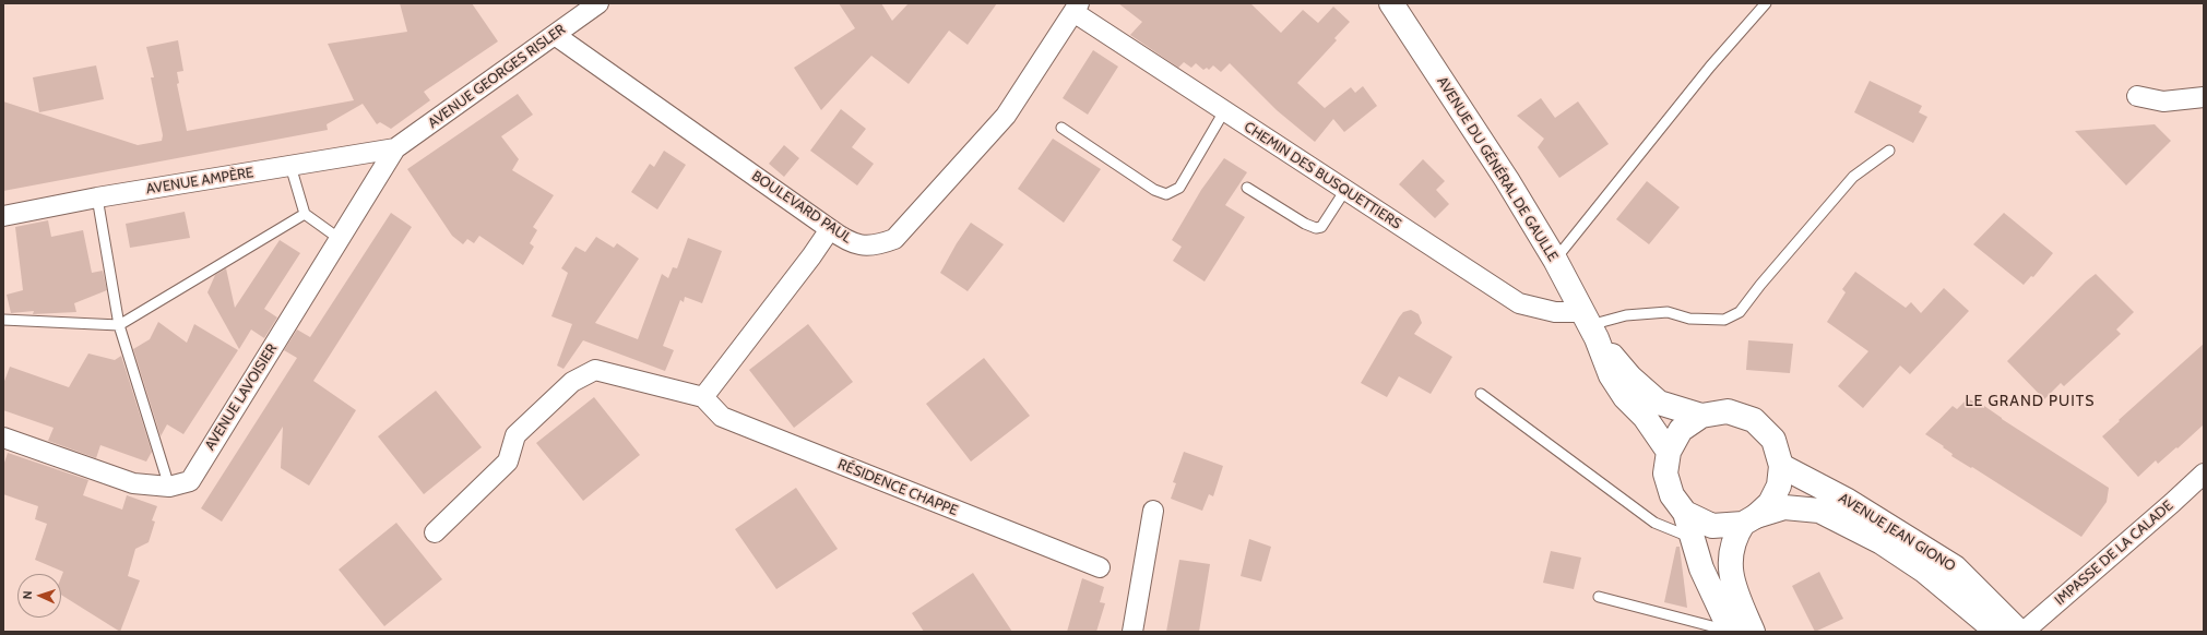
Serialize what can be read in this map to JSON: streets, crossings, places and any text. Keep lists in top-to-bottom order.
{
  "streets": {
    "main road": ["AVENUE DU GÉNÉRAL DE GAULLE", "AVENUE JEAN GIONO"],
    "street": [
      "AVENUE GEORGES RISLER",
      "CHEMIN DES BUSQUETTIERS",
      "AVENUE AMPÈRE",
      "BOULEVARD PAUL",
      "AVENUE LAVOISIER",
      "RÉSIDENCE CHAPPE",
      "IMPASSE DE LA CALADE"
    ]
  },
  "crossings": [
    ["AVENUE GEORGES RISLER", "AVENUE AMPÈRE"],
    ["AVENUE GEORGES RISLER", "BOULEVARD PAUL"],
    ["AVENUE GEORGES RISLER", "AVENUE LAVOISIER"],
    ["AVENUE DU GÉNÉRAL DE GAULLE", "CHEMIN DES BUSQUETTIERS"],
    ["AVENUE DU GÉNÉRAL DE GAULLE", "AVENUE JEAN GIONO"],
    ["CHEMIN DES BUSQUETTIERS", "BOULEVARD PAUL"],
    ["AVENUE AMPÈRE", "AVENUE LAVOISIER"]
  ],
  "districts": ["LE GRAND PUITS"],
  "north": "left"
}
